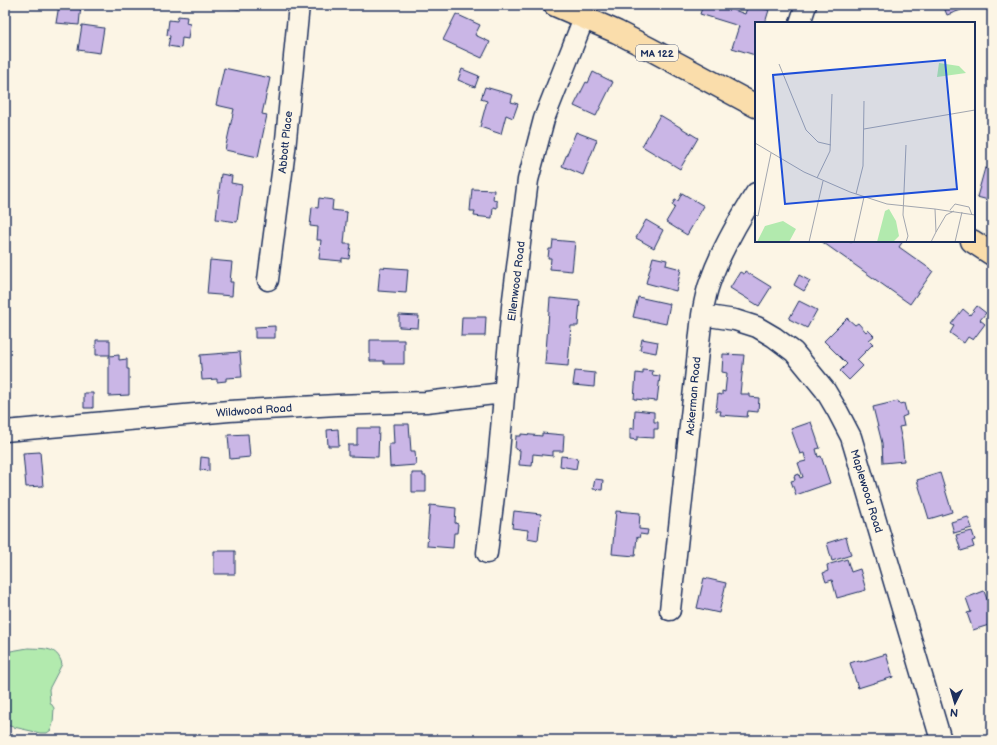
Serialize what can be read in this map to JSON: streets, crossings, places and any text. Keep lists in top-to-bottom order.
{
  "streets": {
    "highway": ["MA 122"],
    "street": [
      "Abbott Place",
      "Ellenwood Road",
      "Ackerman Road",
      "Wildwood Road",
      "Maplewood Road"
    ]
  },
  "crossings": [
    ["MA 122", "Ellenwood Road"],
    ["Ellenwood Road", "Wildwood Road"],
    ["Ackerman Road", "Maplewood Road"]
  ],
  "north": "bottom"
}
